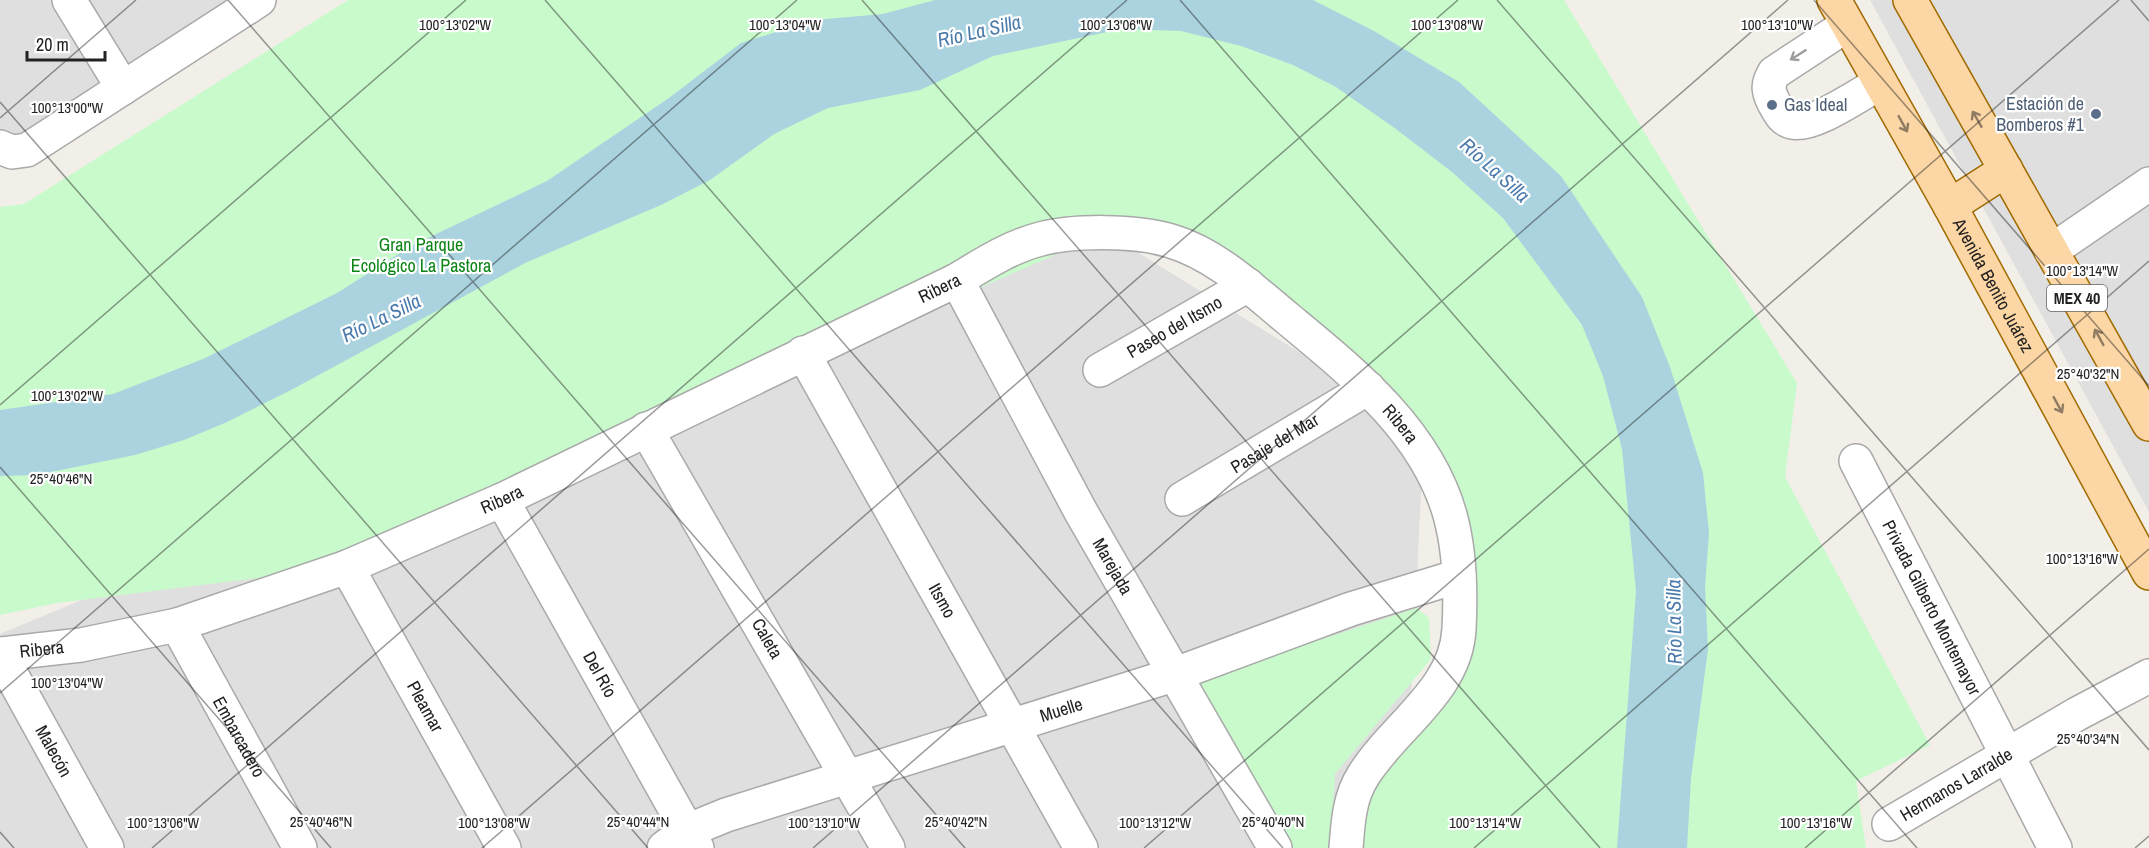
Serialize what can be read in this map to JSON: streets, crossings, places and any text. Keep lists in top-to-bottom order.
{
  "streets": {
    "main road": ["Avenida Benito Juárez", "MEX 40"],
    "street": [
      "Ribera",
      "Paseo del Itsmo",
      "Pasaje del Mar",
      "Marejada",
      "Itsmo",
      "Privada Gilberto Montemayor",
      "Caleta",
      "Del Río",
      "Pleamar",
      "Muelle",
      "Embarcadero",
      "Malecón",
      "Hermanos Larralde"
    ]
  },
  "crossings": [
    ["Ribera", "Paseo del Itsmo"],
    ["Ribera", "Pasaje del Mar"],
    ["Ribera", "Marejada"],
    ["Ribera", "Itsmo"],
    ["Ribera", "Caleta"],
    ["Ribera", "Del Río"],
    ["Ribera", "Pleamar"],
    ["Ribera", "Muelle"],
    ["Ribera", "Embarcadero"],
    ["Ribera", "Malecón"],
    ["Marejada", "Muelle"],
    ["Itsmo", "Muelle"],
    ["Privada Gilberto Montemayor", "Hermanos Larralde"],
    ["Caleta", "Muelle"],
    ["Del Río", "Muelle"]
  ],
  "water": ["Río La Silla"],
  "parks": ["Gran Parque Ecológico La Pastora"],
  "places": ["Gas Ideal", "Estación de Bomberos #1"],
  "scale_bar": "20 m",
  "coordinates": [
    "100°13'02\"W",
    "100°13'04\"W",
    "100°13'06\"W",
    "100°13'08\"W",
    "100°13'10\"W",
    "100°13'00\"W",
    "100°13'14\"W",
    "25°40'32\"N",
    "25°40'46\"N",
    "100°13'16\"W",
    "25°40'34\"N",
    "25°40'44\"N",
    "25°40'42\"N",
    "25°40'40\"N",
    "100°13'12\"W"
  ]
}
